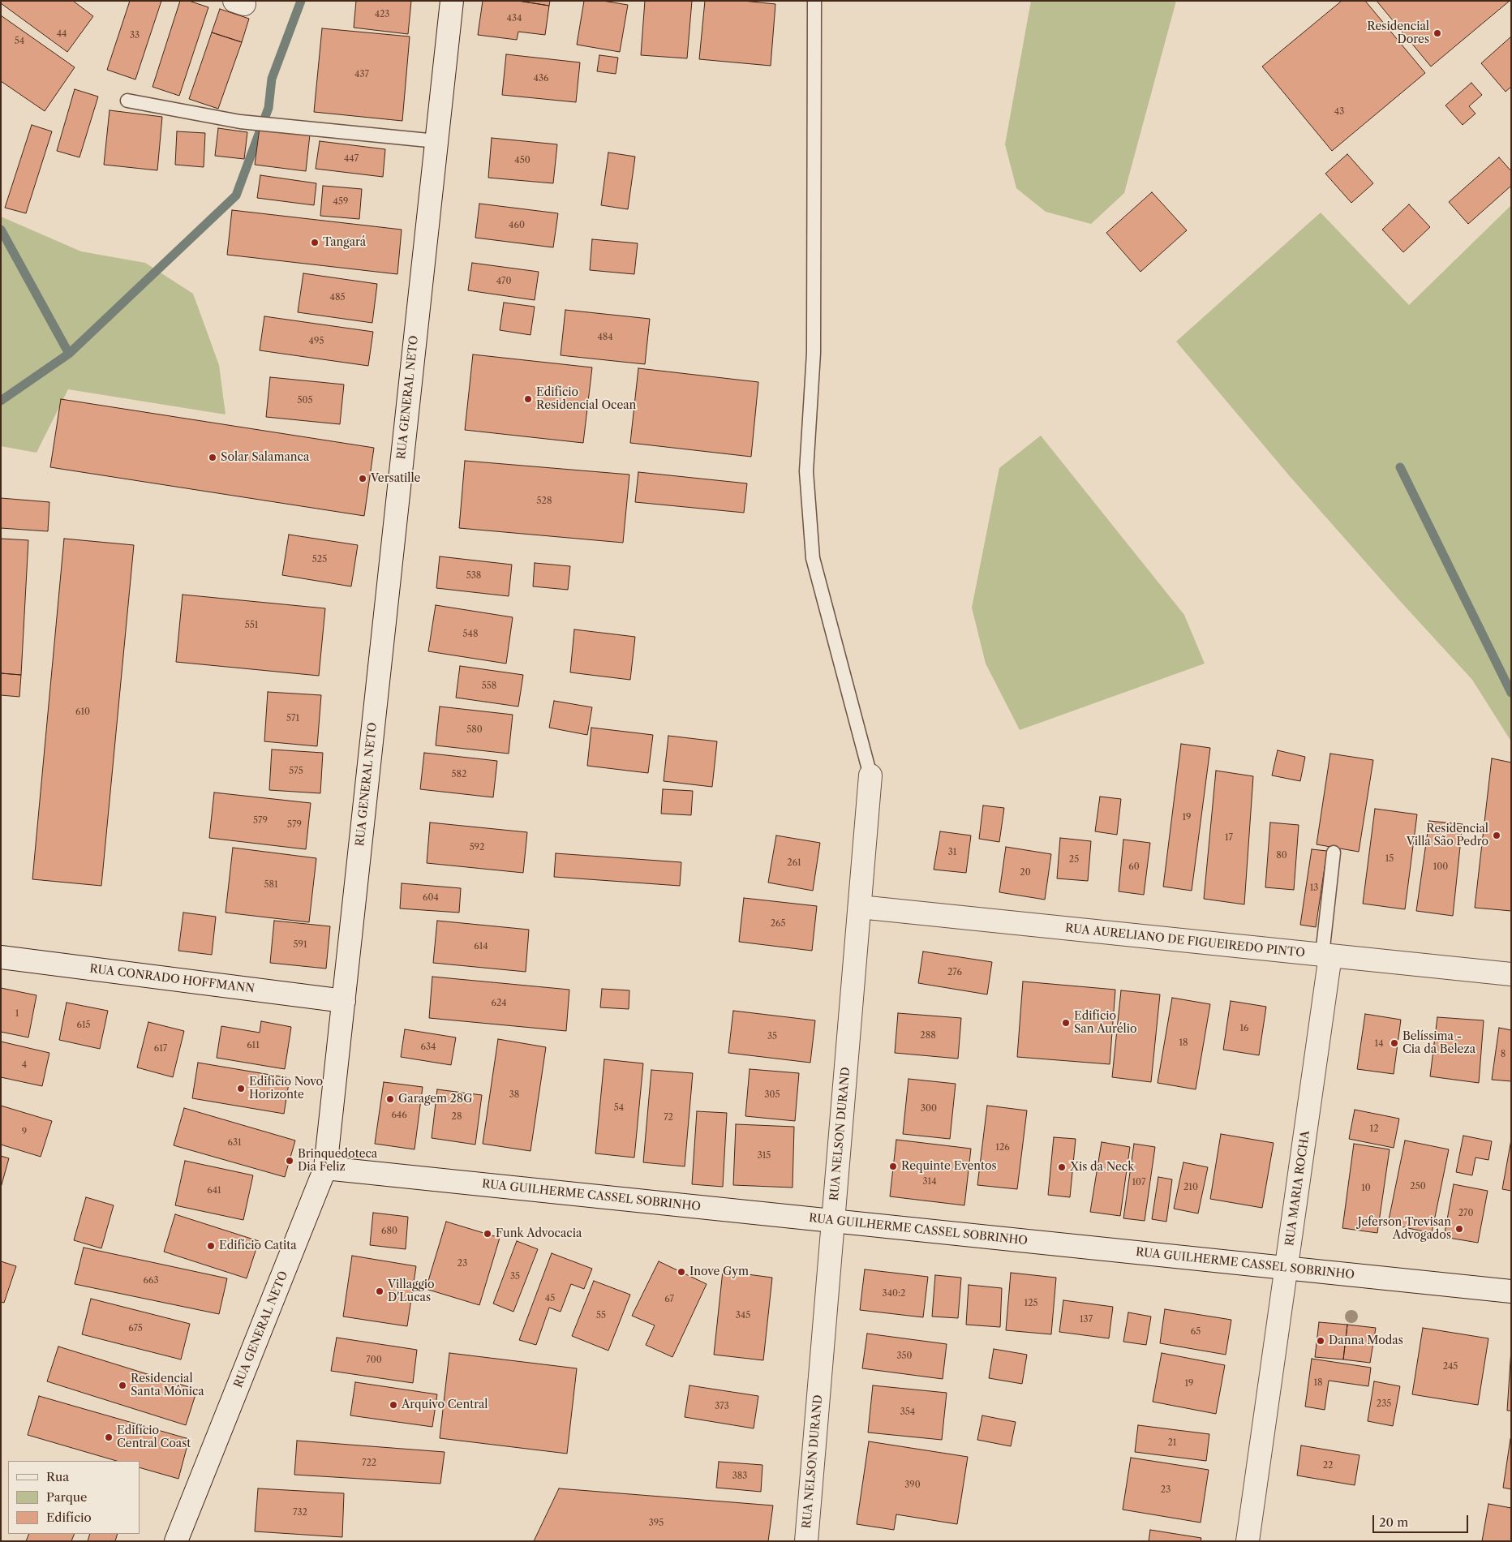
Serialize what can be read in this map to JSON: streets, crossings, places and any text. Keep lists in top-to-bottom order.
{
  "streets": {
    "street": [
      "RUA GENERAL NETO",
      "RUA AURELIANO DE FIGUEIREDO PINTO",
      "RUA CONRADO HOFFMANN",
      "RUA NELSON DURAND",
      "RUA MARIA ROCHA",
      "RUA GUILHERME CASSEL SOBRINHO"
    ]
  },
  "crossings": [
    ["RUA GENERAL NETO", "RUA CONRADO HOFFMANN"],
    ["RUA GENERAL NETO", "RUA GUILHERME CASSEL SOBRINHO"],
    ["RUA AURELIANO DE FIGUEIREDO PINTO", "RUA NELSON DURAND"],
    ["RUA AURELIANO DE FIGUEIREDO PINTO", "RUA MARIA ROCHA"],
    ["RUA NELSON DURAND", "RUA GUILHERME CASSEL SOBRINHO"],
    ["RUA MARIA ROCHA", "RUA GUILHERME CASSEL SOBRINHO"]
  ],
  "places": [
    "Residencial Dores",
    "Tangará",
    "Edifício Residencial Ocean",
    "Solar Salamanca",
    "Versatille",
    "Residencial Villa São Pedro",
    "Edifício San Aurélio",
    "Belíssima - Cia da Beleza",
    "Edifício Novo Horizonte",
    "Garagem 28G",
    "Brinquedoteca Dia Feliz",
    "Requinte Eventos",
    "Xis da Neck",
    "Jeferson Trevisan Advogados",
    "Funk Advocacia",
    "Edifício Catita",
    "Inove Gym",
    "Villaggio D'Lucas",
    "Danna Modas",
    "Residencial Santa Mônica",
    "Arquivo Central",
    "Edifício Central Coast"
  ],
  "house_numbers": [
    "423",
    "434",
    "44",
    "33",
    "54",
    "437",
    "436",
    "43",
    "447",
    "450",
    "459",
    "460",
    "470",
    "485",
    "484",
    "495",
    "505",
    "528",
    "525",
    "538",
    "551",
    "548",
    "558",
    "610",
    "571",
    "580",
    "575",
    "582",
    "19",
    "579",
    "579",
    "17",
    "592",
    "31",
    "80",
    "15",
    "25",
    "261",
    "60",
    "100",
    "20",
    "581",
    "13",
    "604",
    "265",
    "591",
    "614",
    "276",
    "624",
    "1",
    "615",
    "16",
    "288",
    "35",
    "18",
    "14",
    "611",
    "634",
    "617",
    "8",
    "4",
    "38",
    "305",
    "54",
    "300",
    "646",
    "28",
    "72",
    "12",
    "9",
    "631",
    "126",
    "315",
    "314",
    "107",
    "250",
    "210",
    "10",
    "641",
    "270",
    "680",
    "23",
    "35",
    "663",
    "340:2",
    "45",
    "67",
    "125",
    "55",
    "345",
    "137",
    "675",
    "65",
    "350",
    "700",
    "245",
    "18",
    "19",
    "235",
    "373",
    "354",
    "21",
    "722",
    "22",
    "383",
    "390",
    "23",
    "732",
    "395"
  ],
  "legend": ["Rua", "Parque", "Edifício"],
  "scale_bar": "20 m"
}
